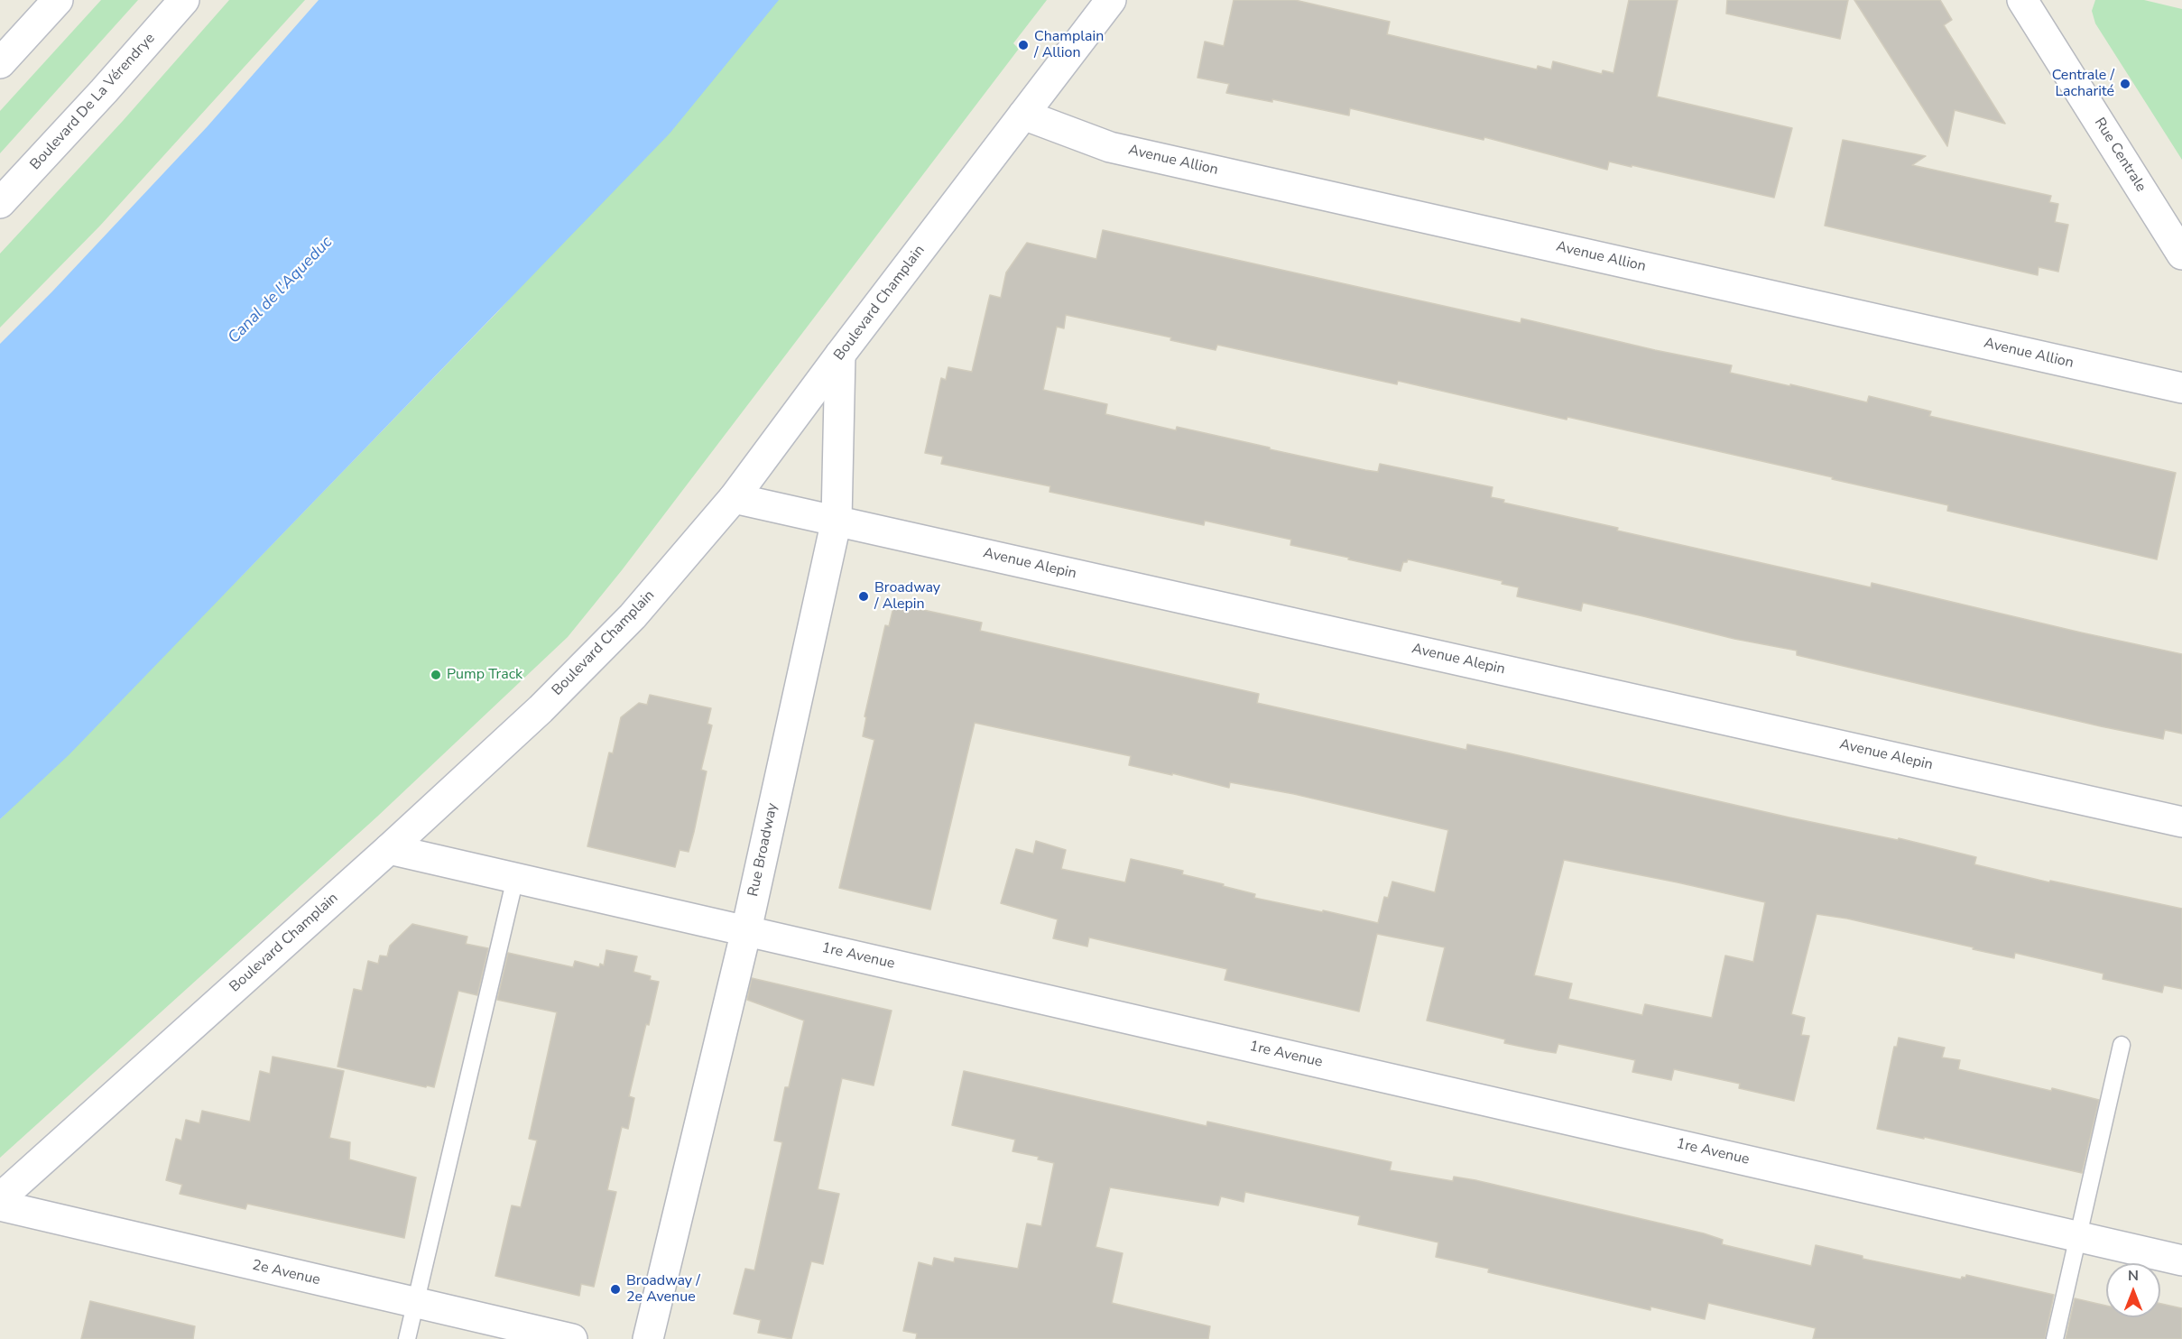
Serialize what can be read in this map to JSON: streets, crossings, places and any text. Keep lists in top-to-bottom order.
{
  "streets": {
    "street": [
      "Boulevard De La Vérendrye",
      "Rue Centrale",
      "Avenue Allion",
      "Boulevard Champlain",
      "Avenue Alepin",
      "Rue Broadway",
      "1re Avenue",
      "2e Avenue"
    ]
  },
  "crossings": [
    ["Avenue Allion", "Boulevard Champlain"],
    ["Boulevard Champlain", "Avenue Alepin"],
    ["Boulevard Champlain", "Rue Broadway"],
    ["Boulevard Champlain", "1re Avenue"],
    ["Avenue Alepin", "Rue Broadway"],
    ["Rue Broadway", "1re Avenue"]
  ],
  "water": ["Canal de l'Aqueduc"],
  "places": [
    "Champlain / Allion",
    "Centrale / Lacharité",
    "Broadway / Alepin",
    "Pump Track",
    "Broadway / 2e Avenue"
  ],
  "north": "top"
}
